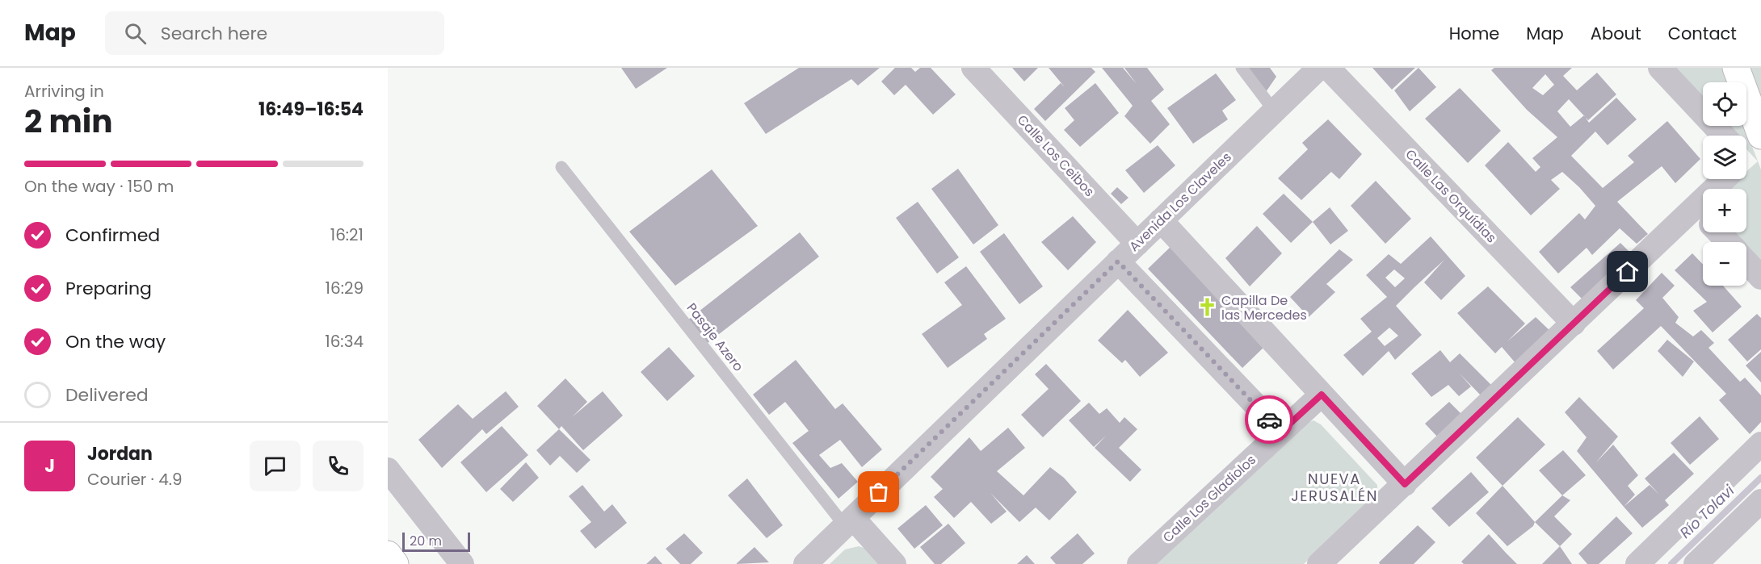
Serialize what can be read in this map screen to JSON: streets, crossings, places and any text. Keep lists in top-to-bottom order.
{
  "streets": {
    "street": [
      "Calle Los Ceibos",
      "Calle Las Orquídias",
      "Avenida Los Claveles",
      "Calle Los Gladiolos"
    ],
    "lane": ["Pasaje Azero"]
  },
  "crossings": [
    ["Calle Los Ceibos", "Avenida Los Claveles"],
    ["Avenida Los Claveles", "Pasaje Azero"]
  ],
  "districts": ["NUEVA JERUSALÉN"],
  "water": ["Río Tolavi"],
  "places": {
    "church": ["Capilla De las Mercedes"]
  },
  "scale_bar": "20 m",
  "page": {
    "header": "Map",
    "search": "Search here",
    "nav": [
      "Home",
      "Map",
      "About",
      "Contact"
    ],
    "heading": ["2 min", "Arriving in", "16:49–16:54"],
    "panel": ["Jordan", "Courier · 4.9"],
    "map_buttons": ["+", "−"],
    "bar": "On the way · 150 m",
    "list": [
      ["Confirmed", "16:21"],
      ["Preparing", "16:29"],
      ["On the way", "16:34"],
      "Delivered"
    ],
    "round": "J",
    "scale": "20 m"
  }
}
